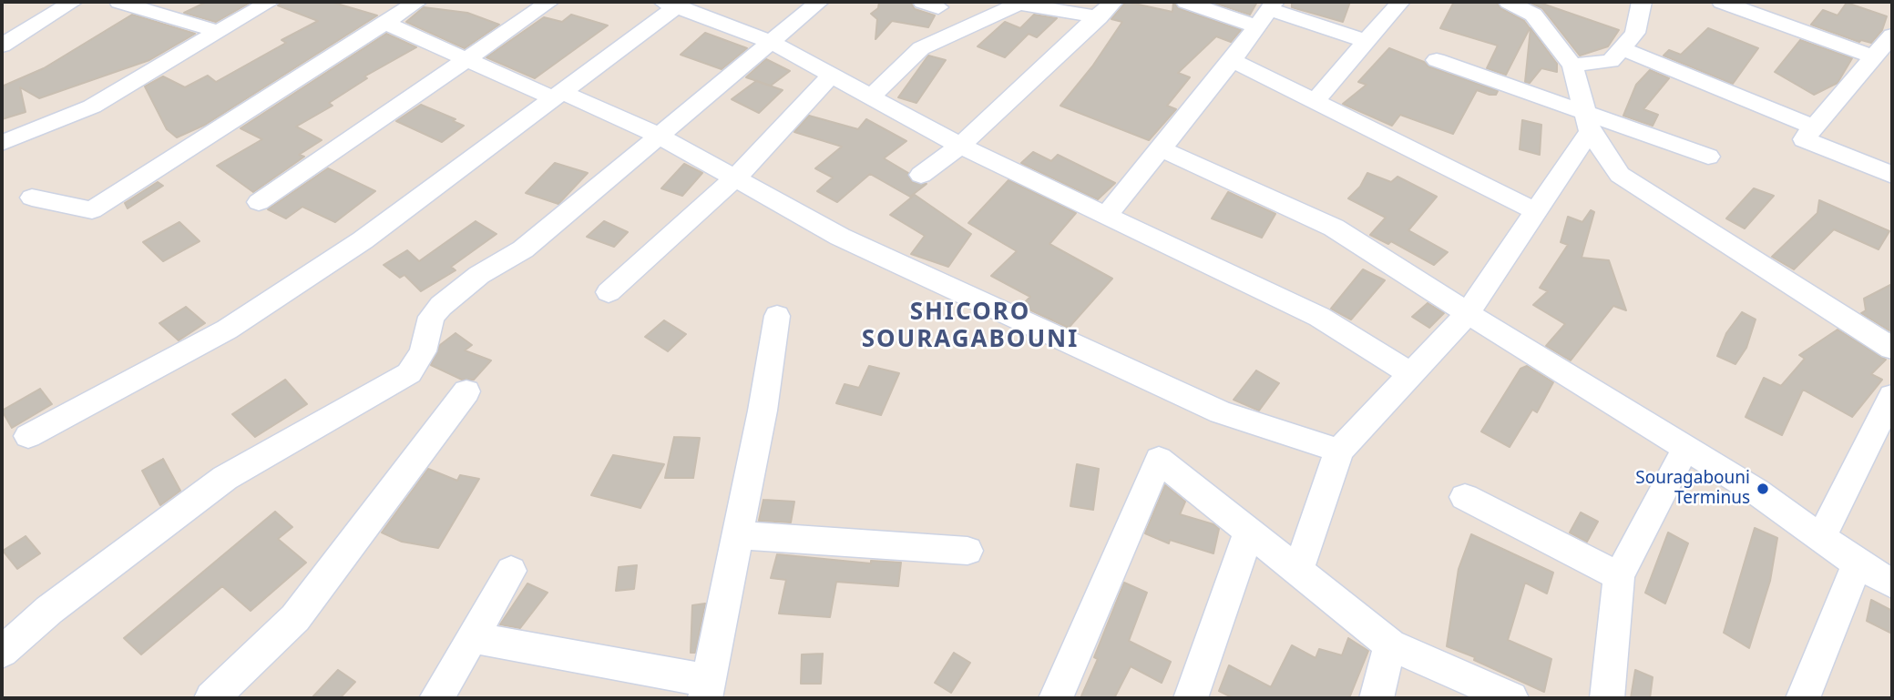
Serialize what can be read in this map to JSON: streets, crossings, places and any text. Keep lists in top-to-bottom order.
{
  "districts": ["SHICORO SOURAGABOUNI"],
  "places": ["Souragabouni Terminus"]
}
